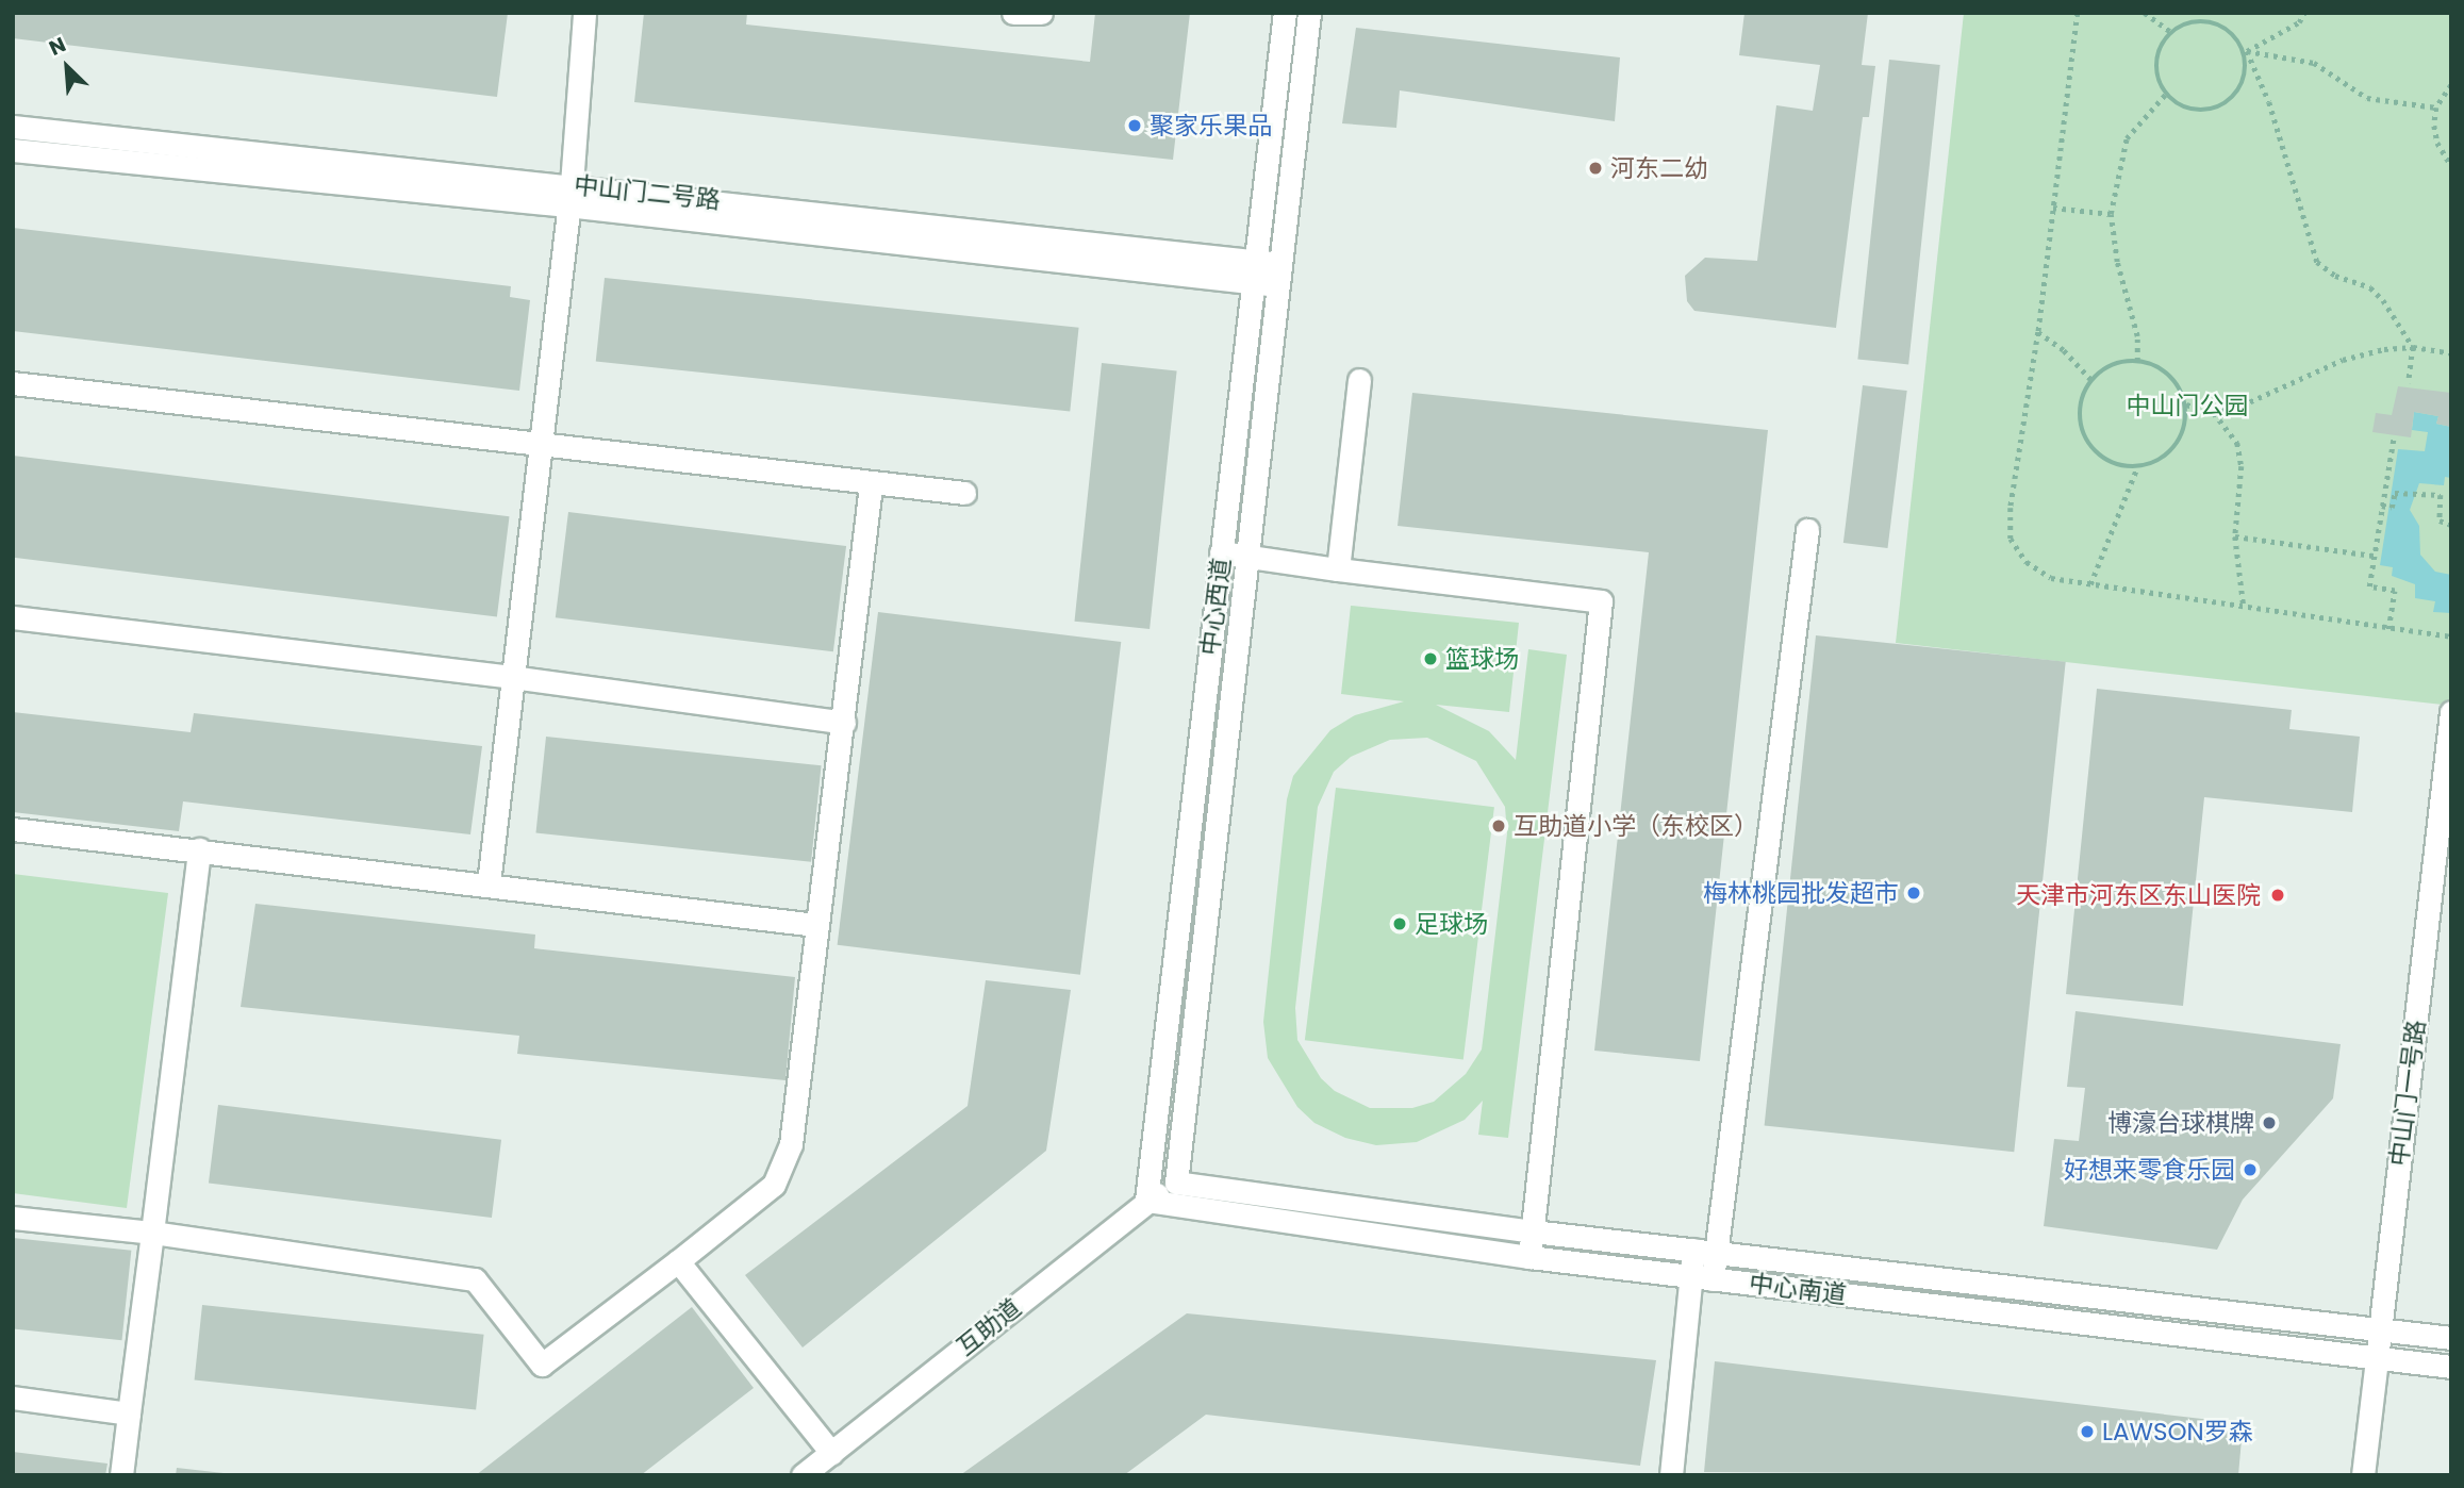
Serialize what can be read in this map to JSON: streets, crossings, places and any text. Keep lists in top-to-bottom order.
{
  "streets": {
    "street": [
      "中山门二号路",
      "中心西道",
      "中山门一号路",
      "中心南道",
      "互助道"
    ]
  },
  "crossings": [
    ["中山门二号路", "中心西道"],
    ["中心西道", "中心南道"],
    ["中心西道", "互助道"],
    ["中山门一号路", "中心南道"],
    ["中心南道", "互助道"]
  ],
  "parks": ["中山门公园"],
  "places": [
    "聚家乐果品",
    "河东二幼",
    "篮球场",
    "互助道小学（东校区）",
    "梅林桃园批发超市",
    "天津市河东区东山医院",
    "足球场",
    "博濠台球棋牌",
    "好想来零食乐园",
    "LAWSON罗森"
  ],
  "north": "top left"
}
